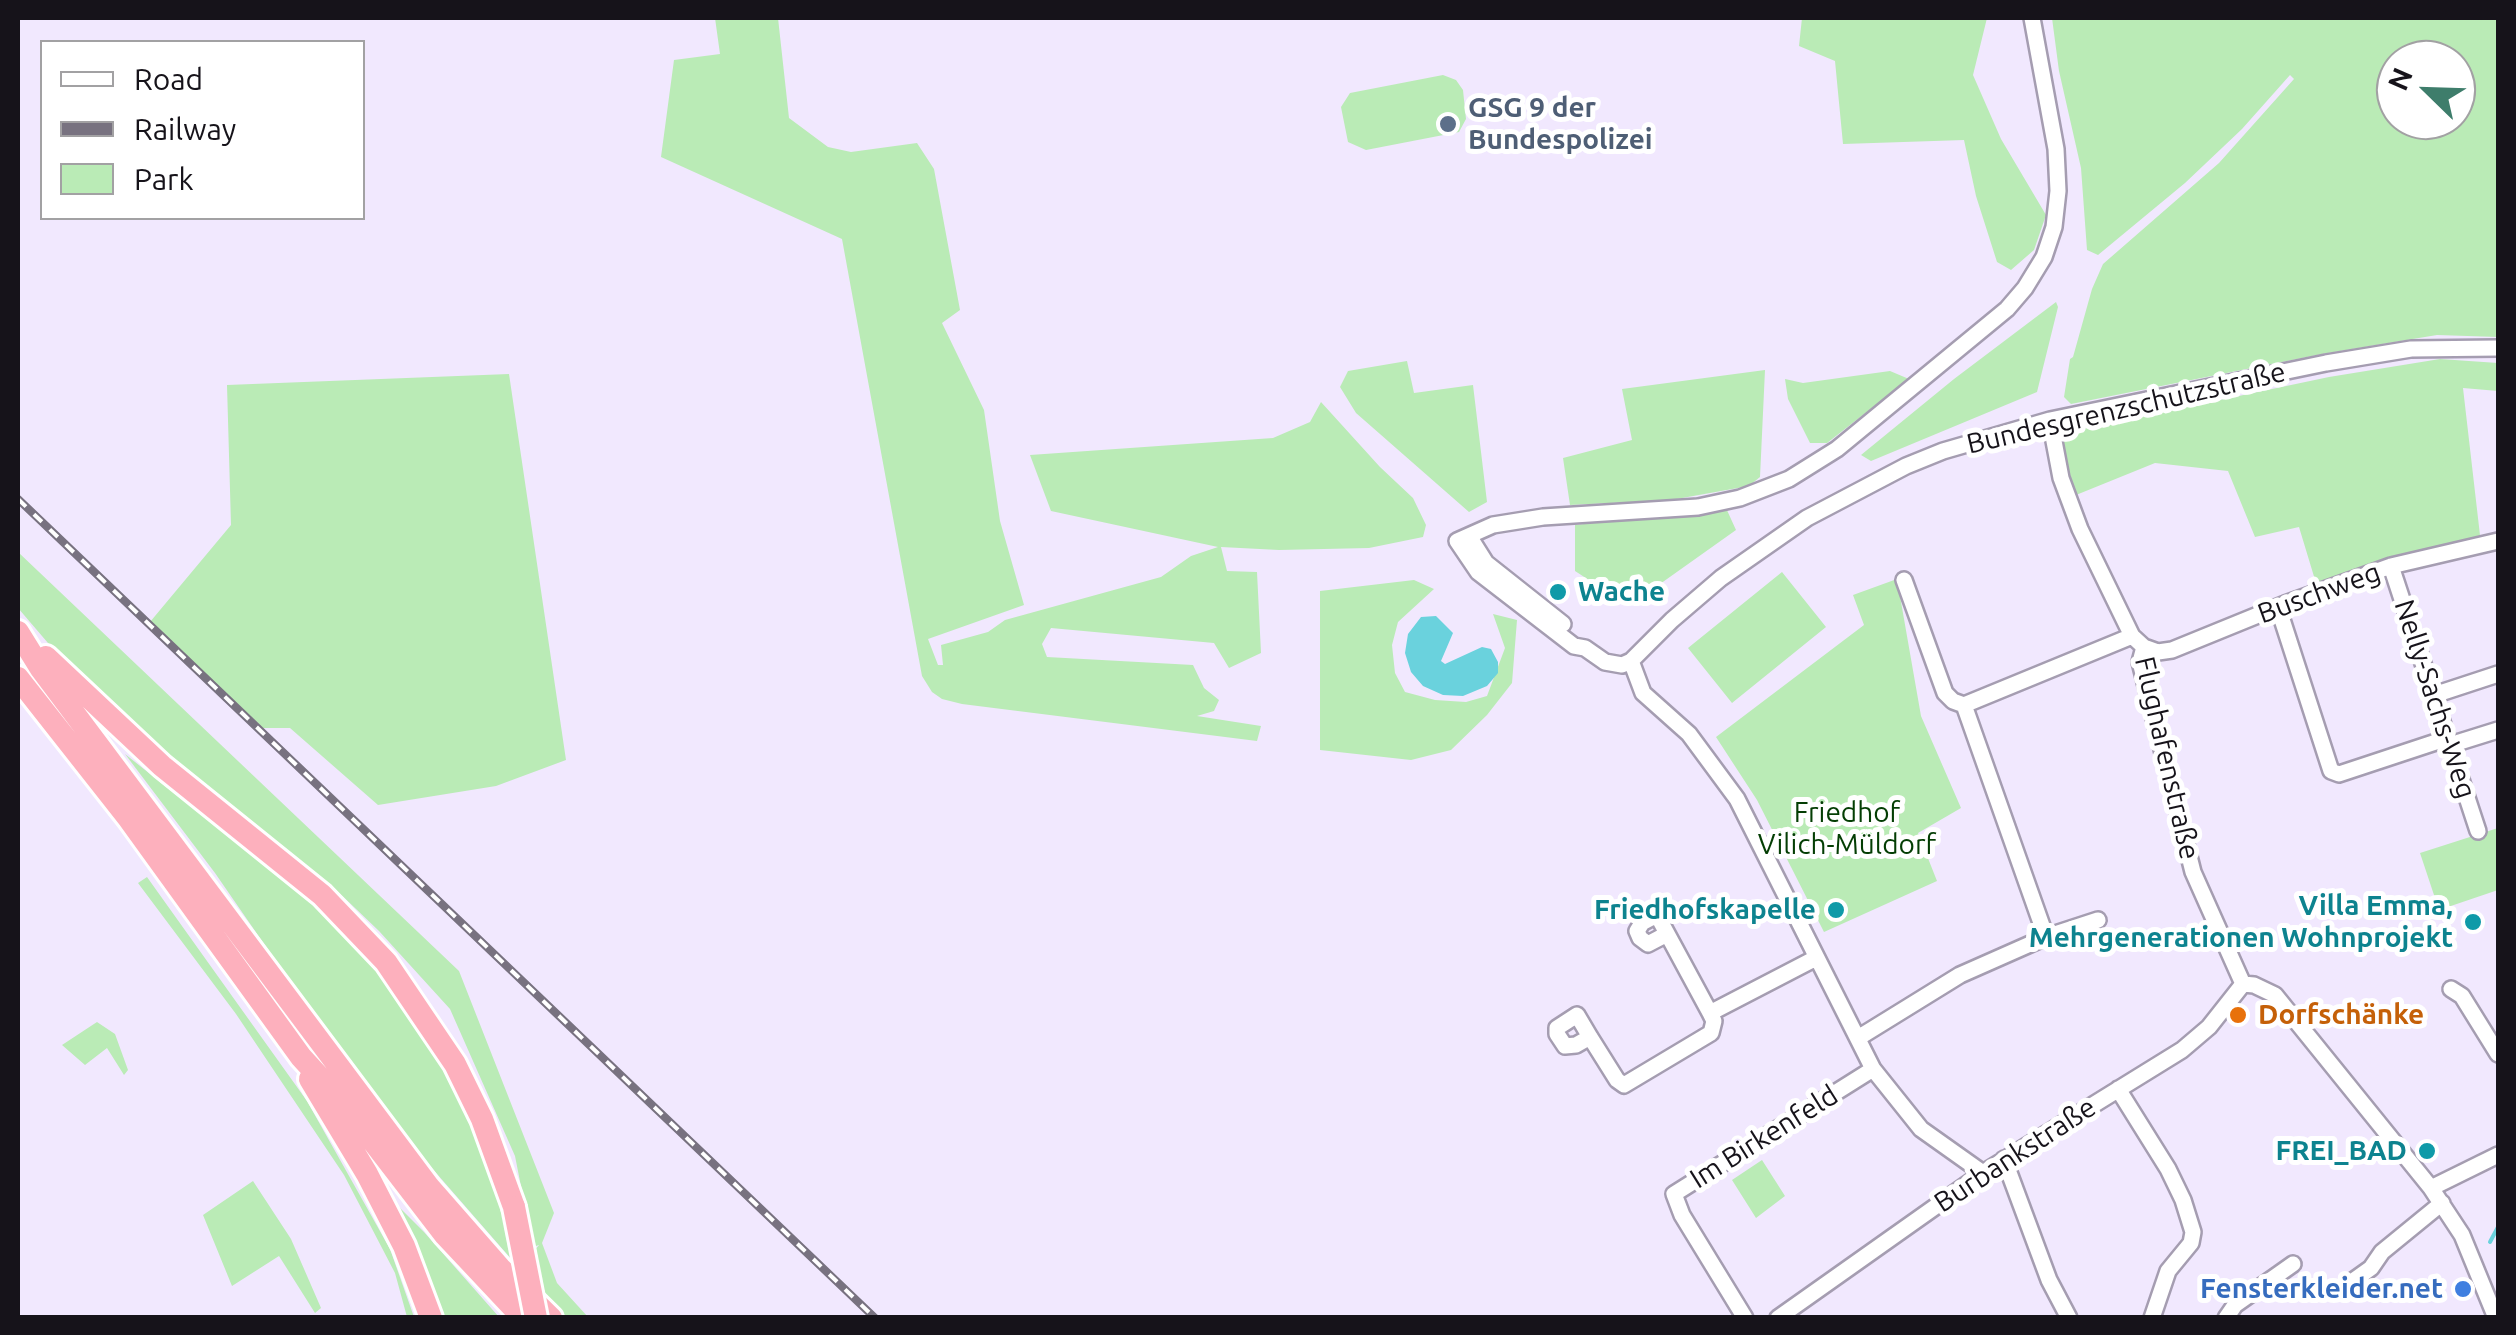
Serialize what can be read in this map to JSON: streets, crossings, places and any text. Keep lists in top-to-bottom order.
{
  "streets": {
    "street": [
      "Bundesgrenzschutzstraße",
      "Buschweg",
      "Nelly-Sachs-Weg",
      "Flughafenstraße",
      "Im Birkenfeld",
      "Burbankstraße"
    ]
  },
  "crossings": [
    ["Bundesgrenzschutzstraße", "Flughafenstraße"],
    ["Buschweg", "Nelly-Sachs-Weg"],
    ["Buschweg", "Flughafenstraße"],
    ["Flughafenstraße", "Burbankstraße"]
  ],
  "parks": ["Friedhof Vilich-Müldorf"],
  "places": [
    "GSG 9 der Bundespolizei",
    "Wache",
    "Friedhofskapelle",
    "Villa Emma, Mehrgenerationen Wohnprojekt",
    "Dorfschänke",
    "FREI_BAD",
    "Fensterkleider.net"
  ],
  "legend": ["Road", "Railway", "Park"],
  "north": "top left"
}
